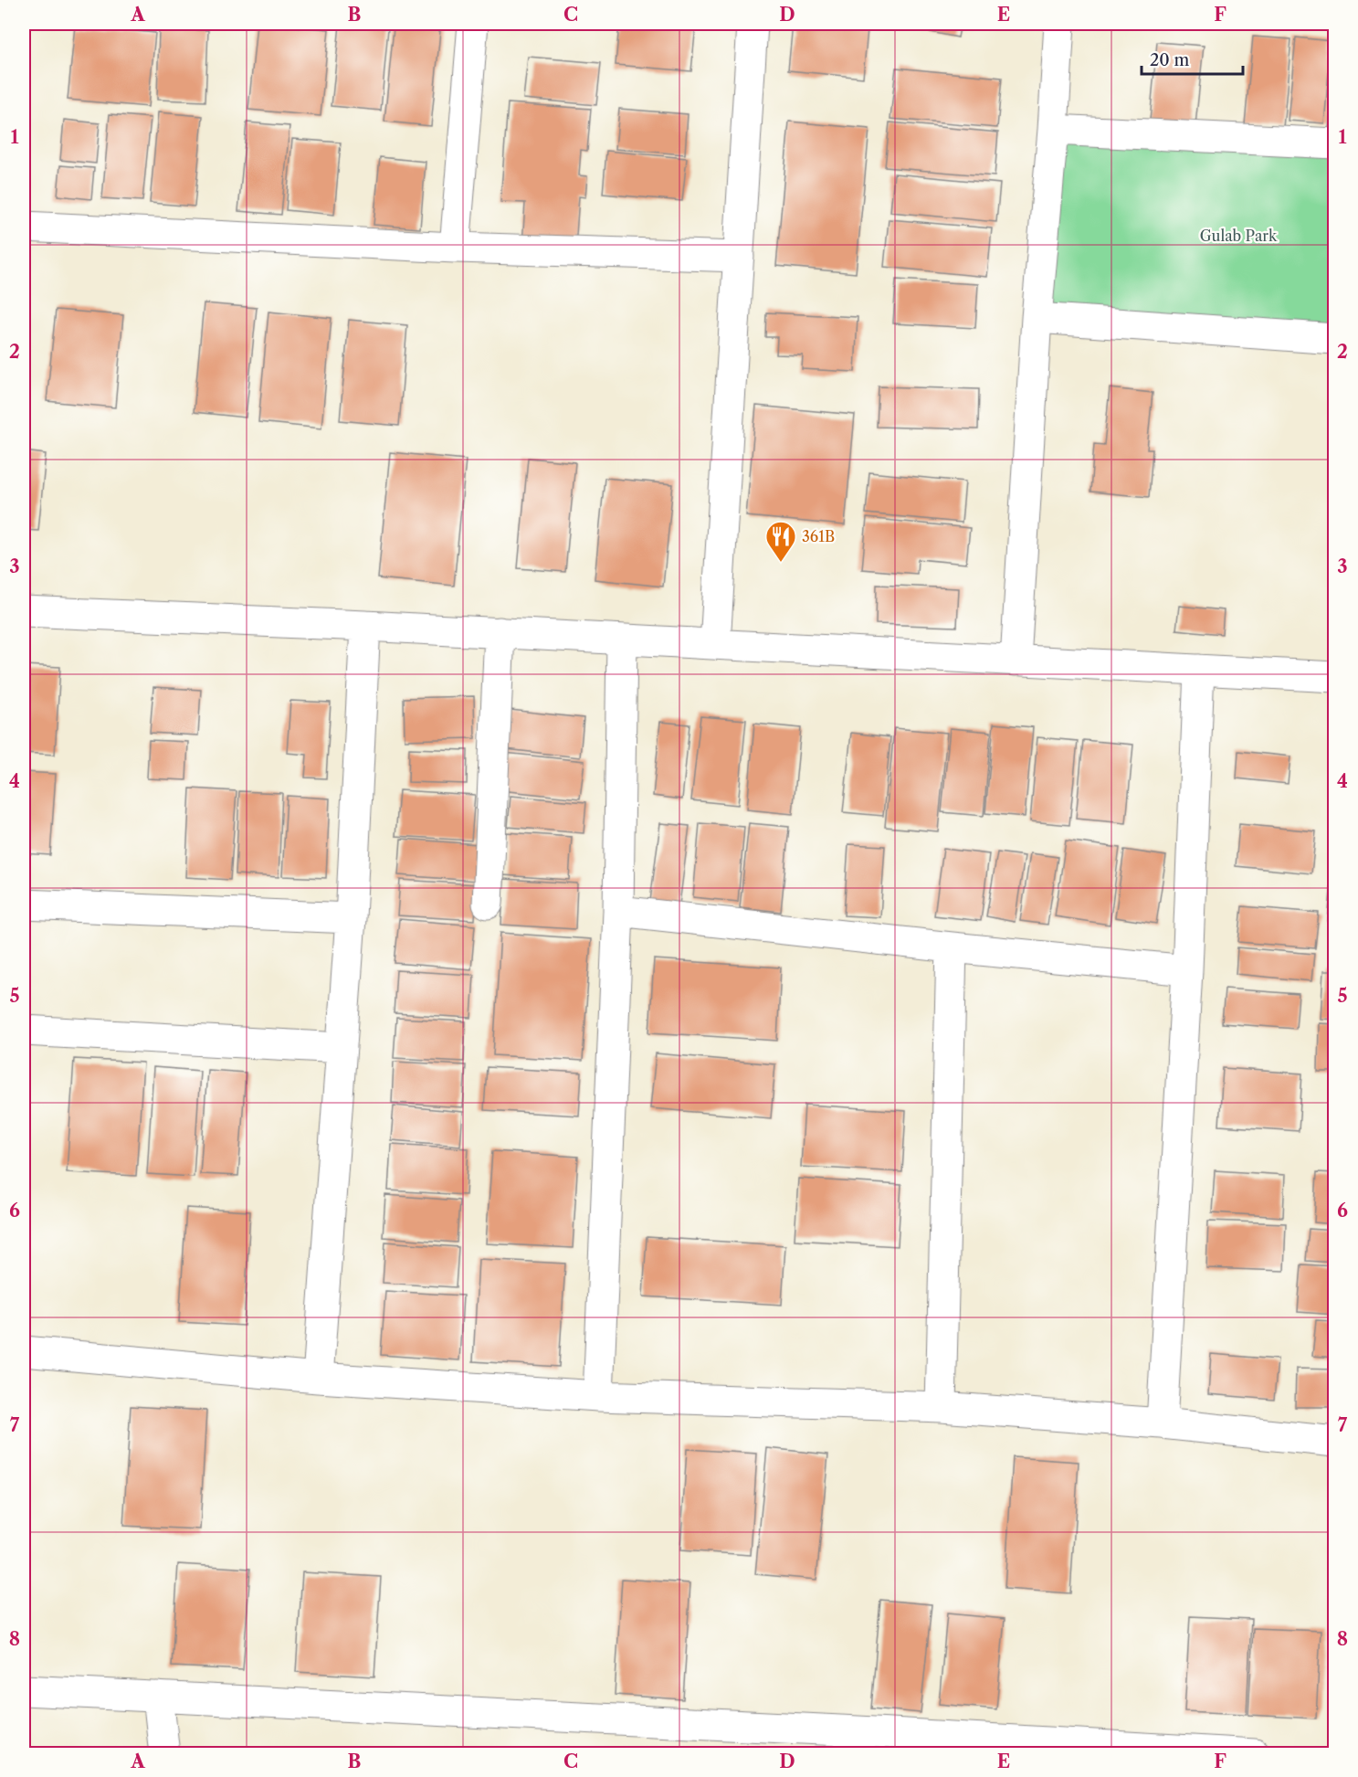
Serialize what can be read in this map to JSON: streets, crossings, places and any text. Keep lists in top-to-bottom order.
{
  "parks": ["Gulab Park"],
  "places": {
    "restaurant": ["361B"]
  },
  "scale_bar": "20 m",
  "grid": {
    "columns": [
      "A",
      "B",
      "C",
      "D",
      "E",
      "F"
    ],
    "rows": [
      "1",
      "2",
      "3",
      "4",
      "5",
      "6",
      "7",
      "8"
    ]
  }
}
